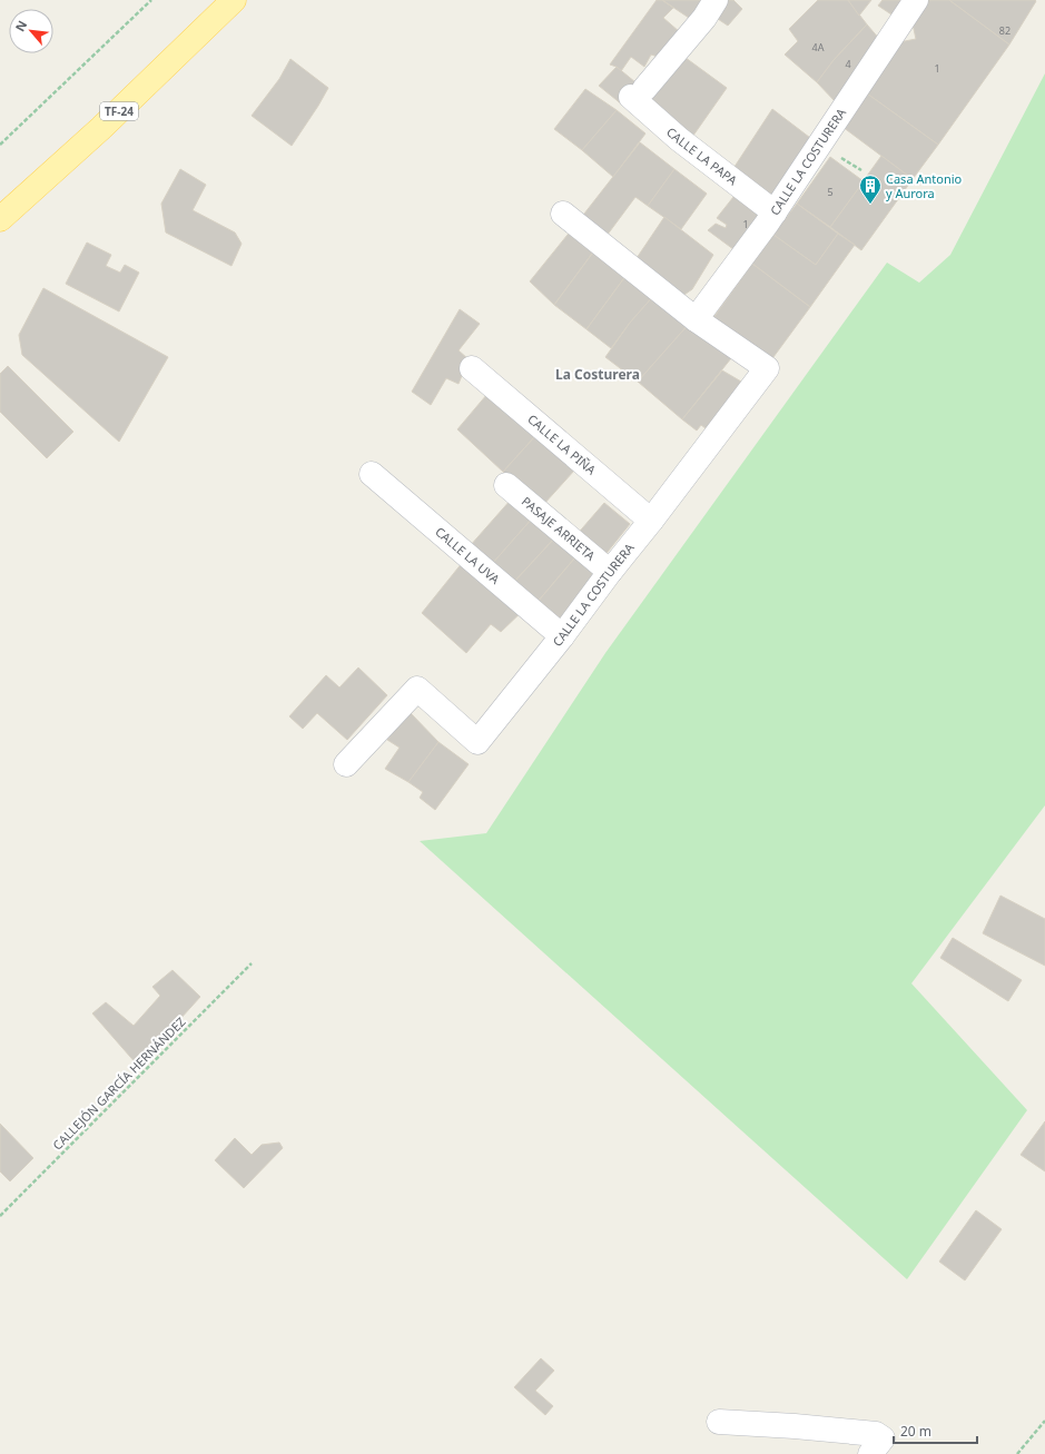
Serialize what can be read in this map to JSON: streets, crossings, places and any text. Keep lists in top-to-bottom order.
{
  "streets": {
    "main road": ["TF-24"],
    "street": [
      "CALLE LA PAPA",
      "CALLE LA COSTURERA",
      "CALLE LA PIÑA",
      "PASAJE ARRIETA",
      "CALLE LA UVA"
    ],
    "path": ["CALLEJÓN GARCÍA HERNÁNDEZ"]
  },
  "crossings": [
    ["CALLE LA PAPA", "CALLE LA COSTURERA"],
    ["CALLE LA COSTURERA", "CALLE LA PIÑA"],
    ["CALLE LA COSTURERA", "PASAJE ARRIETA"],
    ["CALLE LA COSTURERA", "CALLE LA UVA"]
  ],
  "districts": ["La Costurera"],
  "places": {
    "building": ["Casa Antonio y Aurora"]
  },
  "house_numbers": [
    "82",
    "4A",
    "4",
    "1",
    "5",
    "1"
  ],
  "scale_bar": "20 m",
  "north": "top left"
}
